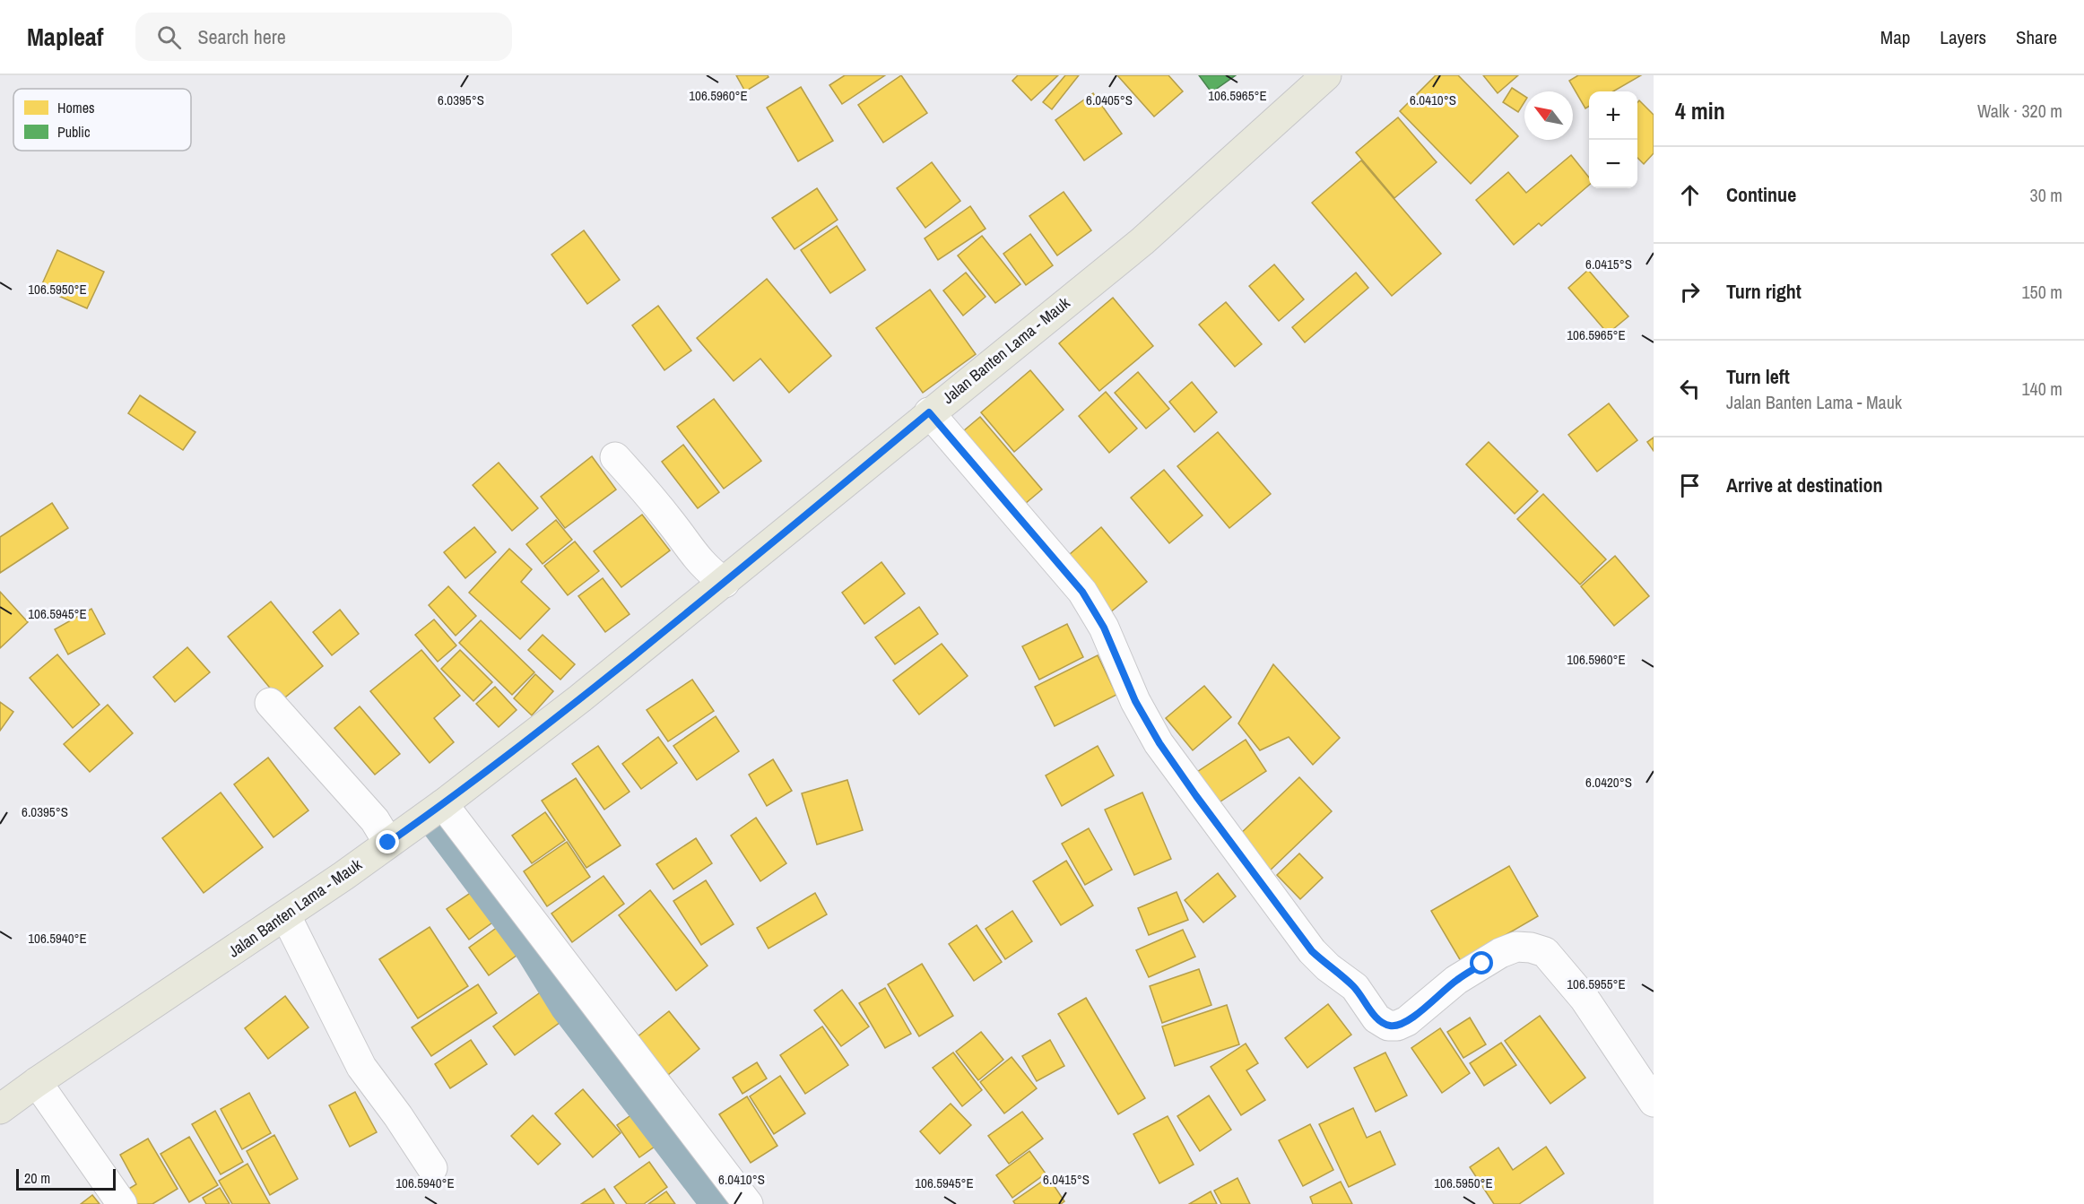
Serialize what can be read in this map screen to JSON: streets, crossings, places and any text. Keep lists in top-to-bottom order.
{
  "streets": {
    "main road": ["Jalan Banten Lama - Mauk"]
  },
  "legend": ["Homes", "Public"],
  "scale_bar": "20 m",
  "north": "top left",
  "page": {
    "header": "Mapleaf",
    "search": "Search here",
    "nav": ["Map", "Layers", "Share"],
    "heading": ["4 min", "Walk · 320 m"],
    "map_buttons": ["+", "−"],
    "list": [
      ["Continue", "30 m"],
      ["Turn right", "150 m"],
      ["Turn left", "Jalan Banten Lama - Mauk", "140 m"],
      "Arrive at destination"
    ],
    "scale": "20 m"
  },
  "coordinates": [
    "106.5960°E",
    "106.5965°E",
    "6.0395°S",
    "6.0405°S",
    "6.0410°S",
    "6.0415°S",
    "106.5950°E",
    "106.5945°E",
    "6.0420°S",
    "106.5940°E",
    "106.5955°E"
  ]
}
